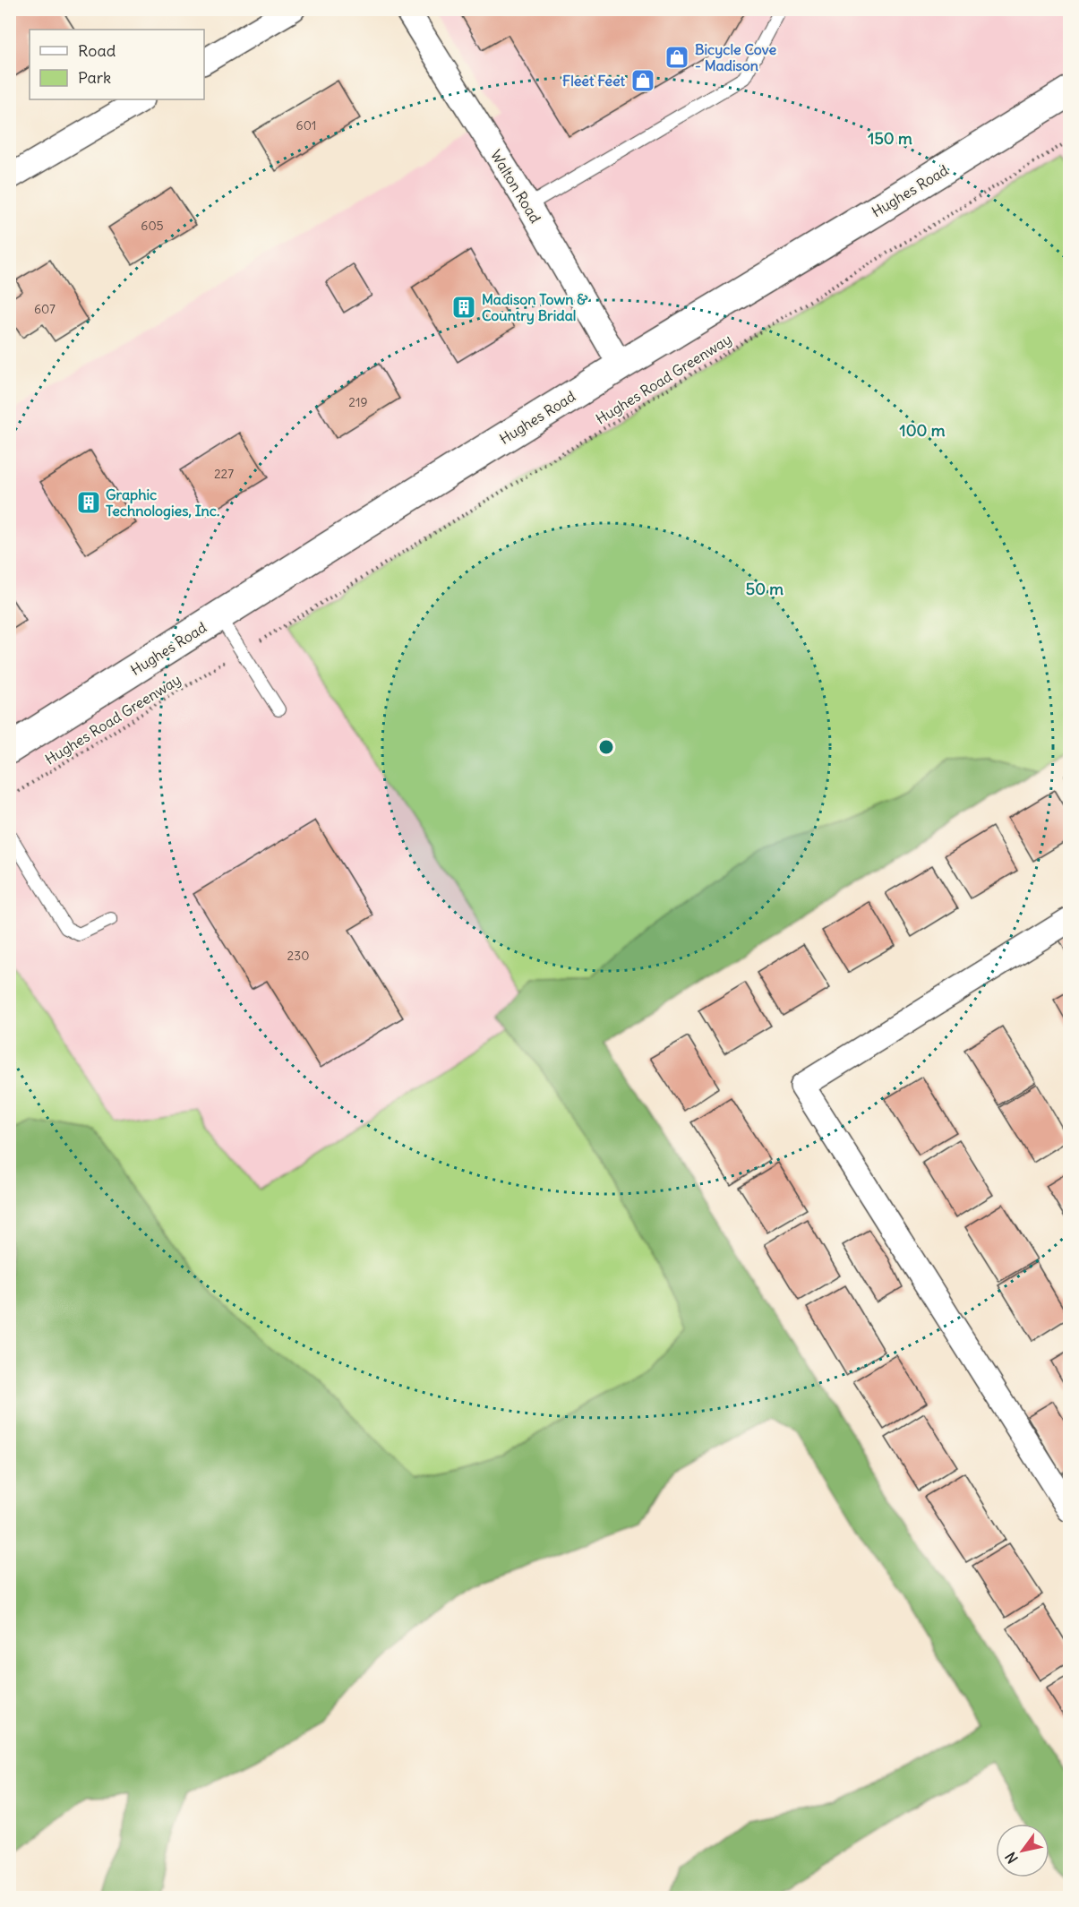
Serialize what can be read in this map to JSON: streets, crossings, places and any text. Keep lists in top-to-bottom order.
{
  "streets": {
    "main road": ["Hughes Road"],
    "street": ["Walton Road"],
    "path": ["Hughes Road Greenway"]
  },
  "crossings": [
    ["Walton Road", "Hughes Road"]
  ],
  "places": {
    "shop": ["Bicycle Cove - Madison", "Fleet Feet"],
    "building": ["Madison Town & Country Bridal", "Graphic Technologies, Inc."]
  },
  "house_numbers": [
    "601",
    "605",
    "607",
    "219",
    "227",
    "230"
  ],
  "legend": ["Road", "Park"],
  "north": "bottom left",
  "rings": ["150 m", "100 m", "50 m"]
}
